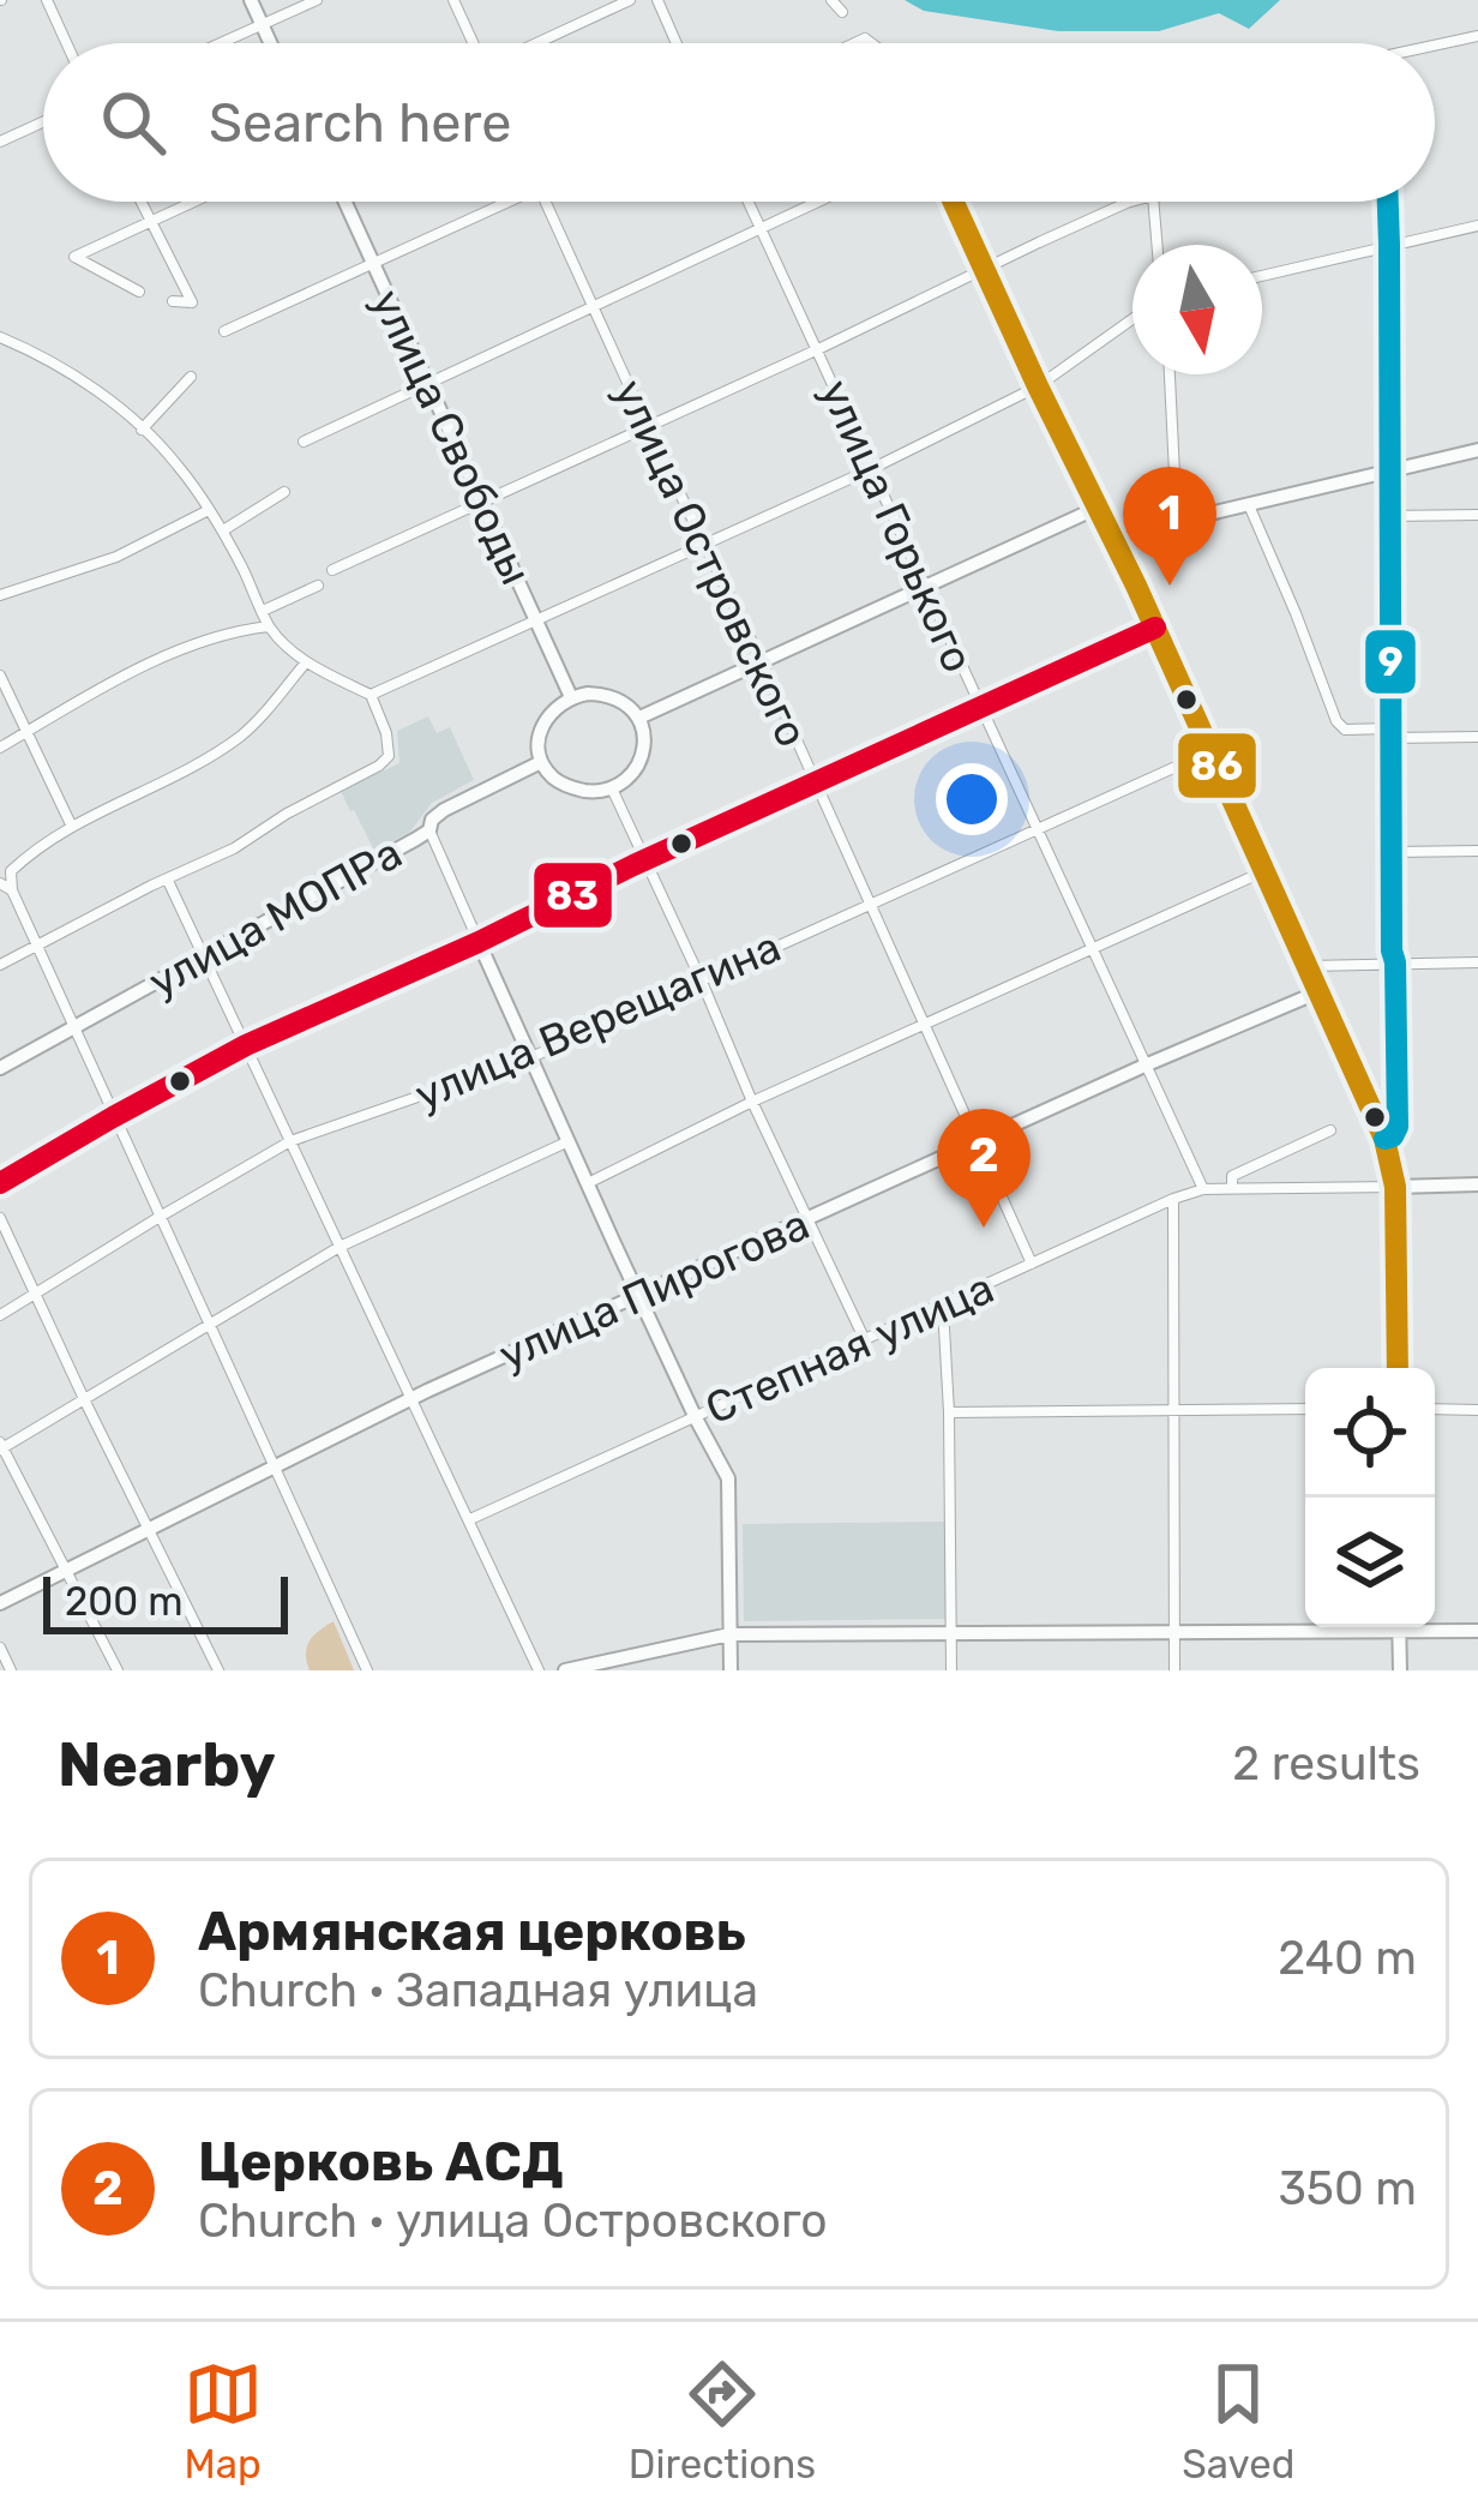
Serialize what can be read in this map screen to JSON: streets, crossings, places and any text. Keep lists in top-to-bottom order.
{
  "streets": {
    "street": [
      "улица Свободы",
      "улица Горького",
      "улица Островского",
      "улица МОПРа",
      "улица Верещагина",
      "улица Пирогова",
      "Степная улица"
    ]
  },
  "crossings": [
    ["улица Свободы", "улица МОПРа"],
    ["улица Горького", "улица Верещагина"],
    ["улица Горького", "улица Пирогова"],
    ["улица Горького", "Степная улица"],
    ["улица Островского", "улица Верещагина"],
    ["улица Островского", "улица Пирогова"],
    ["улица Островского", "Степная улица"]
  ],
  "lines": ["transit line 86", "transit line 9", "transit line 83"],
  "scale_bar": "200 m",
  "north": "bottom",
  "page": {
    "search": "Search here",
    "pins": ["1", "2"],
    "scale": "200 m",
    "heading": ["Nearby", "2 results"],
    "list": [
      {
        "mark": "1",
        "name": "Армянская церковь",
        "note": "Church · Западная улица",
        "value": "240 m"
      },
      {
        "mark": "2",
        "name": "Церковь АСД",
        "note": "Church · улица Островского",
        "value": "350 m"
      }
    ],
    "nav": ["Map", "Directions", "Saved"]
  }
}
